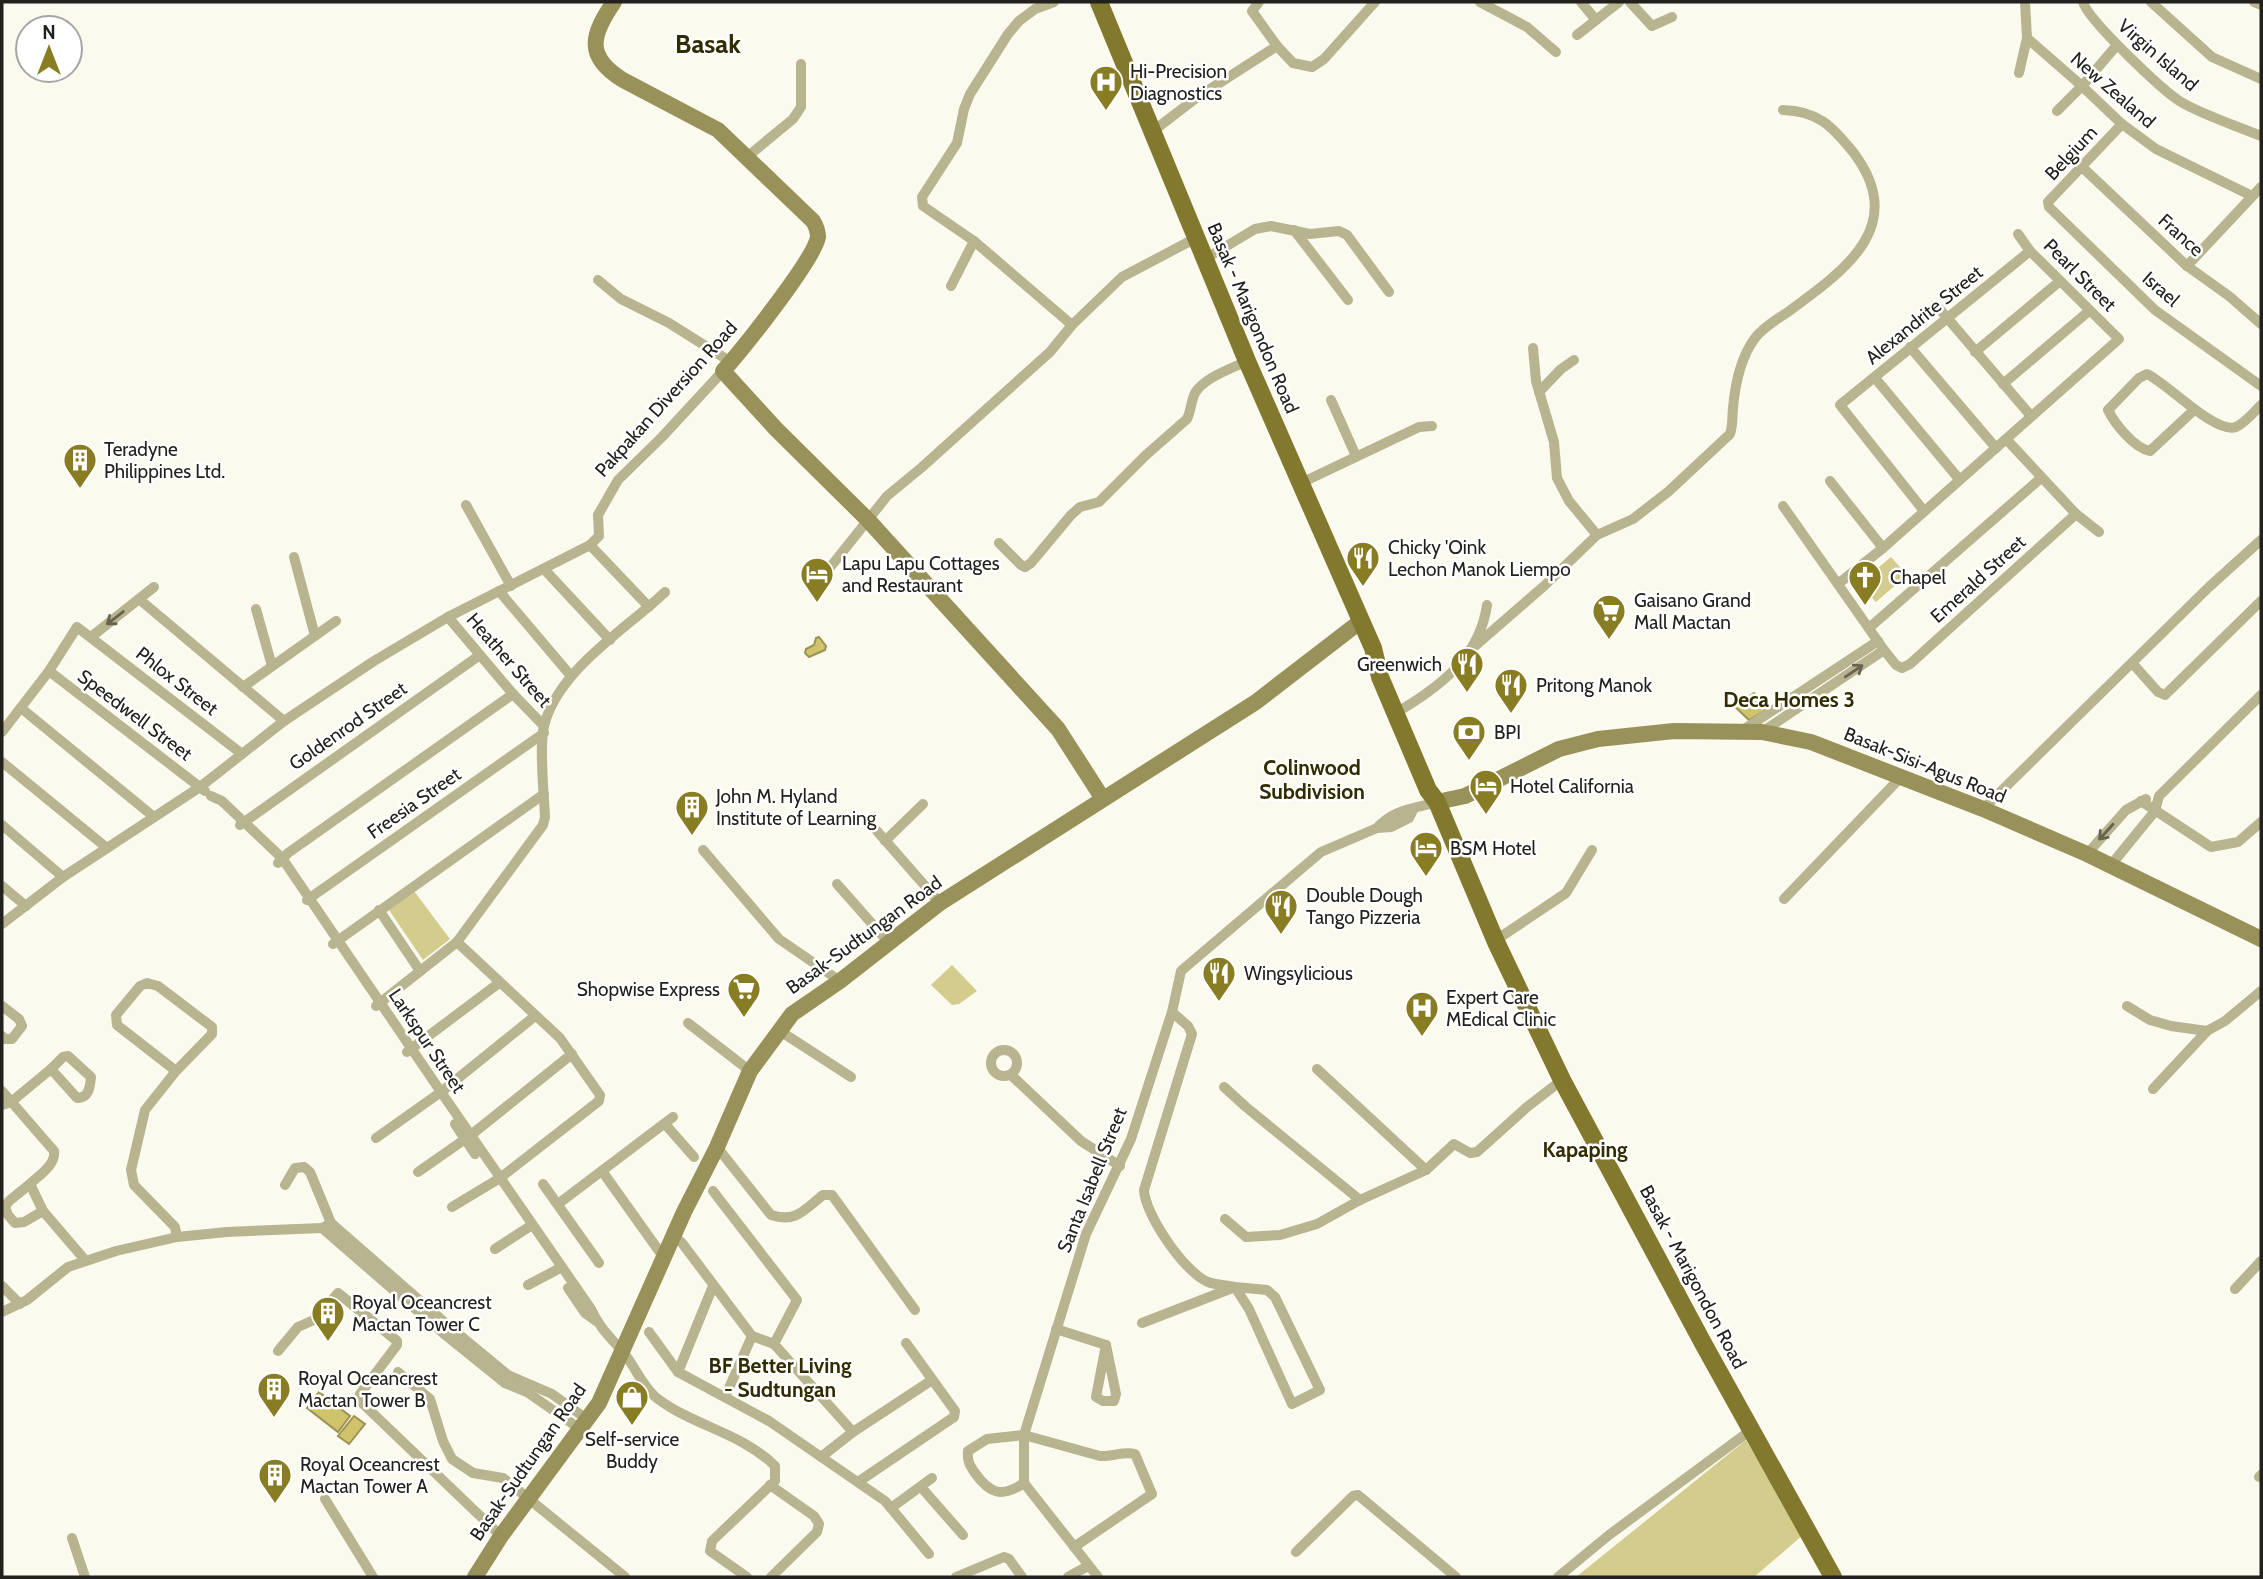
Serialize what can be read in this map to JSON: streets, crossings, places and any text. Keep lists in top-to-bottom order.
{
  "streets": {
    "main road": ["Basak - Marigondon Road"],
    "street": [
      "Virgin Island",
      "New Zealand",
      "Belgium",
      "France",
      "Pearl Street",
      "Israel",
      "Alexandrite Street",
      "Pakpakan Diversion Road",
      "Emerald Street",
      "Heather Street",
      "Phlox Street",
      "Speedwell Street",
      "Goldenrod Street",
      "Basak-Sisi-Agus Road",
      "Freesia Street",
      "Basak-Sudtungan Road",
      "Larkspur Street",
      "Santa Isabell Street"
    ]
  },
  "crossings": [
    ["New Zealand", "Belgium"],
    ["Belgium", "France"],
    ["Belgium", "Israel"],
    ["Pearl Street", "Alexandrite Street"],
    ["Basak - Marigondon Road", "Basak-Sisi-Agus Road"],
    ["Basak - Marigondon Road", "Basak-Sudtungan Road"],
    ["Basak - Marigondon Road", "Santa Isabell Street"],
    ["Heather Street", "Goldenrod Street"],
    ["Heather Street", "Freesia Street"],
    ["Speedwell Street", "Larkspur Street"],
    ["Goldenrod Street", "Larkspur Street"],
    ["Basak-Sisi-Agus Road", "Santa Isabell Street"],
    ["Freesia Street", "Larkspur Street"],
    ["Basak-Sudtungan Road", "Larkspur Street"]
  ],
  "districts": [
    "Basak",
    "Deca Homes 3",
    "Colinwood Subdivision",
    "Kapaping",
    "BF Better Living - Sudtungan"
  ],
  "places": {
    "hospital": ["Hi-Precision Diagnostics", "Expert Care MEdical Clinic"],
    "building": [
      "Teradyne Philippines Ltd.",
      "John M. Hyland Institute of Learning",
      "Royal Oceancrest Mactan Tower C",
      "Royal Oceancrest Mactan Tower B",
      "Royal Oceancrest Mactan Tower A"
    ],
    "restaurant": [
      "Chicky 'Oink Lechon Manok Liempo",
      "Greenwich",
      "Pritong Manok",
      "Double Dough Tango Pizzeria",
      "Wingsylicious"
    ],
    "hotel": ["Lapu Lapu Cottages and Restaurant", "Hotel California", "BSM Hotel"],
    "church": ["Chapel"],
    "supermarket": ["Gaisano Grand Mall Mactan", "Shopwise Express"],
    "bank": ["BPI"],
    "shop": ["Self-service Buddy"]
  },
  "north": "top"
}
